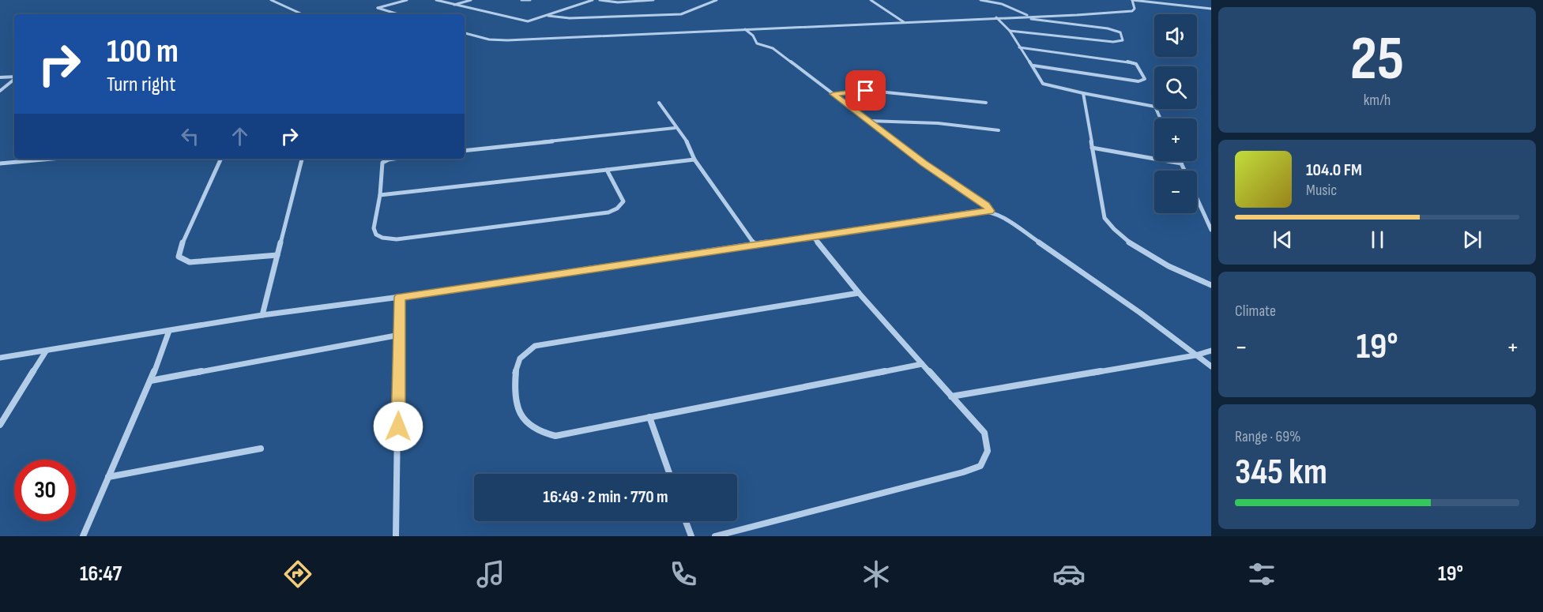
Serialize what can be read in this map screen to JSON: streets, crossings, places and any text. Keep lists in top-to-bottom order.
{
  "page": {
    "tile": [
      ["25", "km/h"],
      "Climate",
      ["Range · 69%", "345 km"]
    ],
    "map_buttons": ["+", "−"],
    "turn": ["100 m", "Turn right"],
    "song": ["104.0 FM", "Music"],
    "heat": ["−", "19°", "+"],
    "limit": "30",
    "trip": "16:49 · 2 min · 770 m",
    "tabs": ["16:47", "19°"]
  }
}
